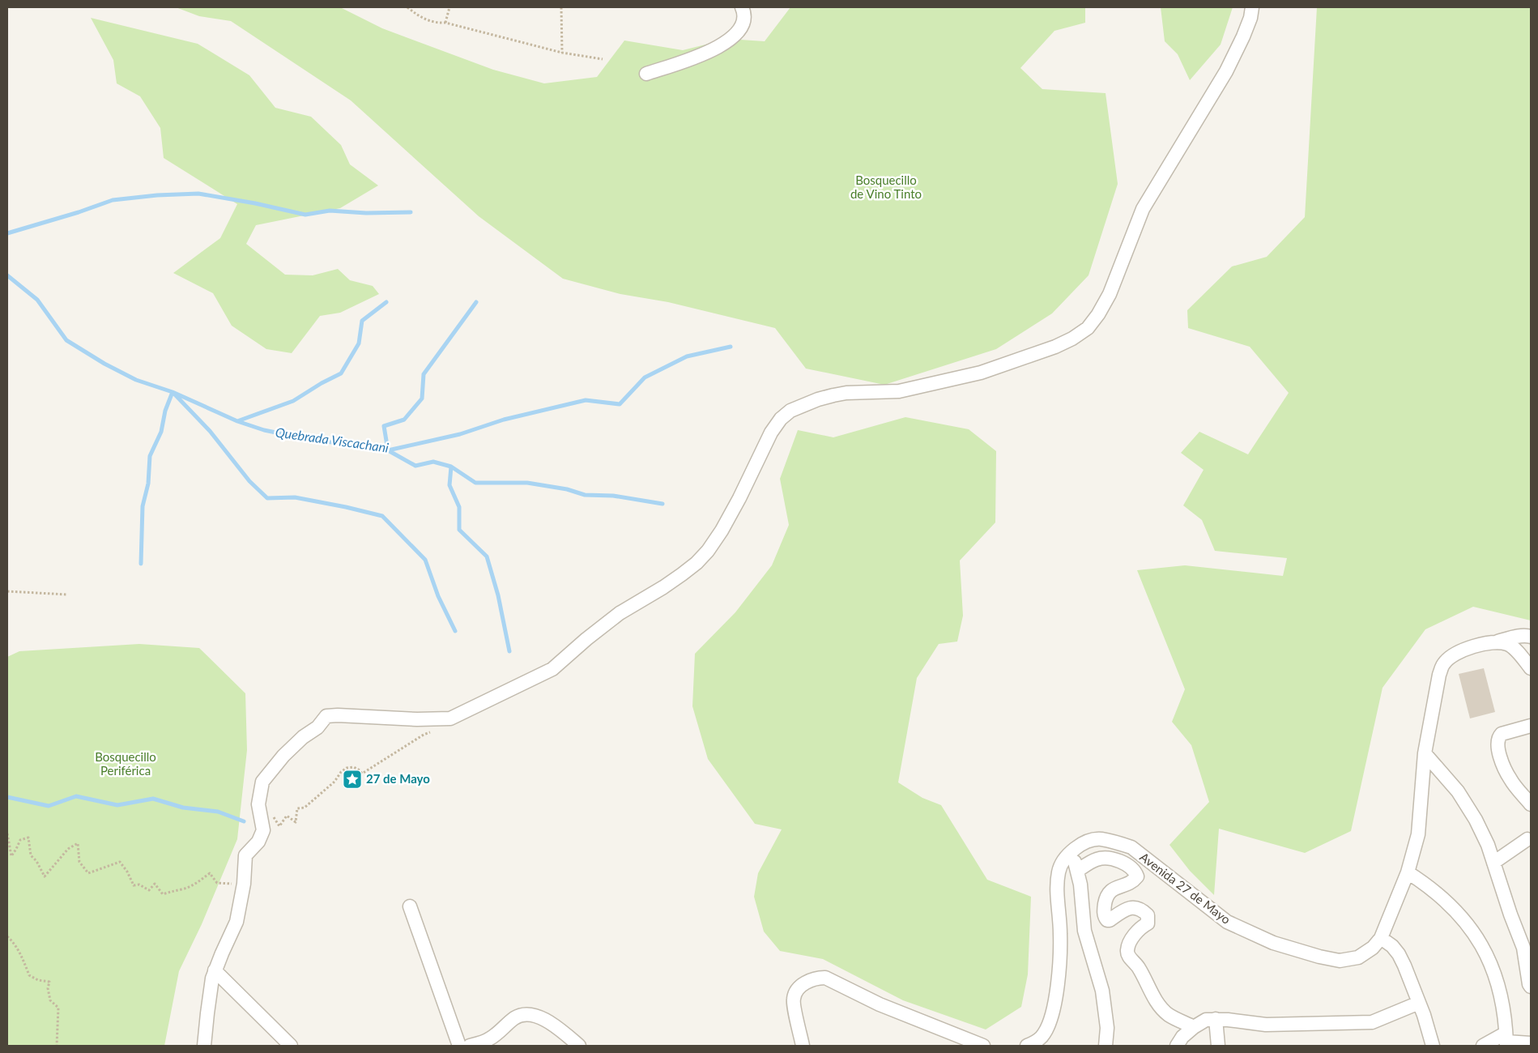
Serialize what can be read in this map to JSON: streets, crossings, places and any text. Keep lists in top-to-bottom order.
{
  "streets": {
    "street": ["Avenida 27 de Mayo"]
  },
  "water": ["Quebrada Viscachani"],
  "parks": ["Bosquecillo de Vino Tinto", "Bosquecillo Periférica"],
  "places": {
    "place": ["27 de Mayo"]
  }
}
